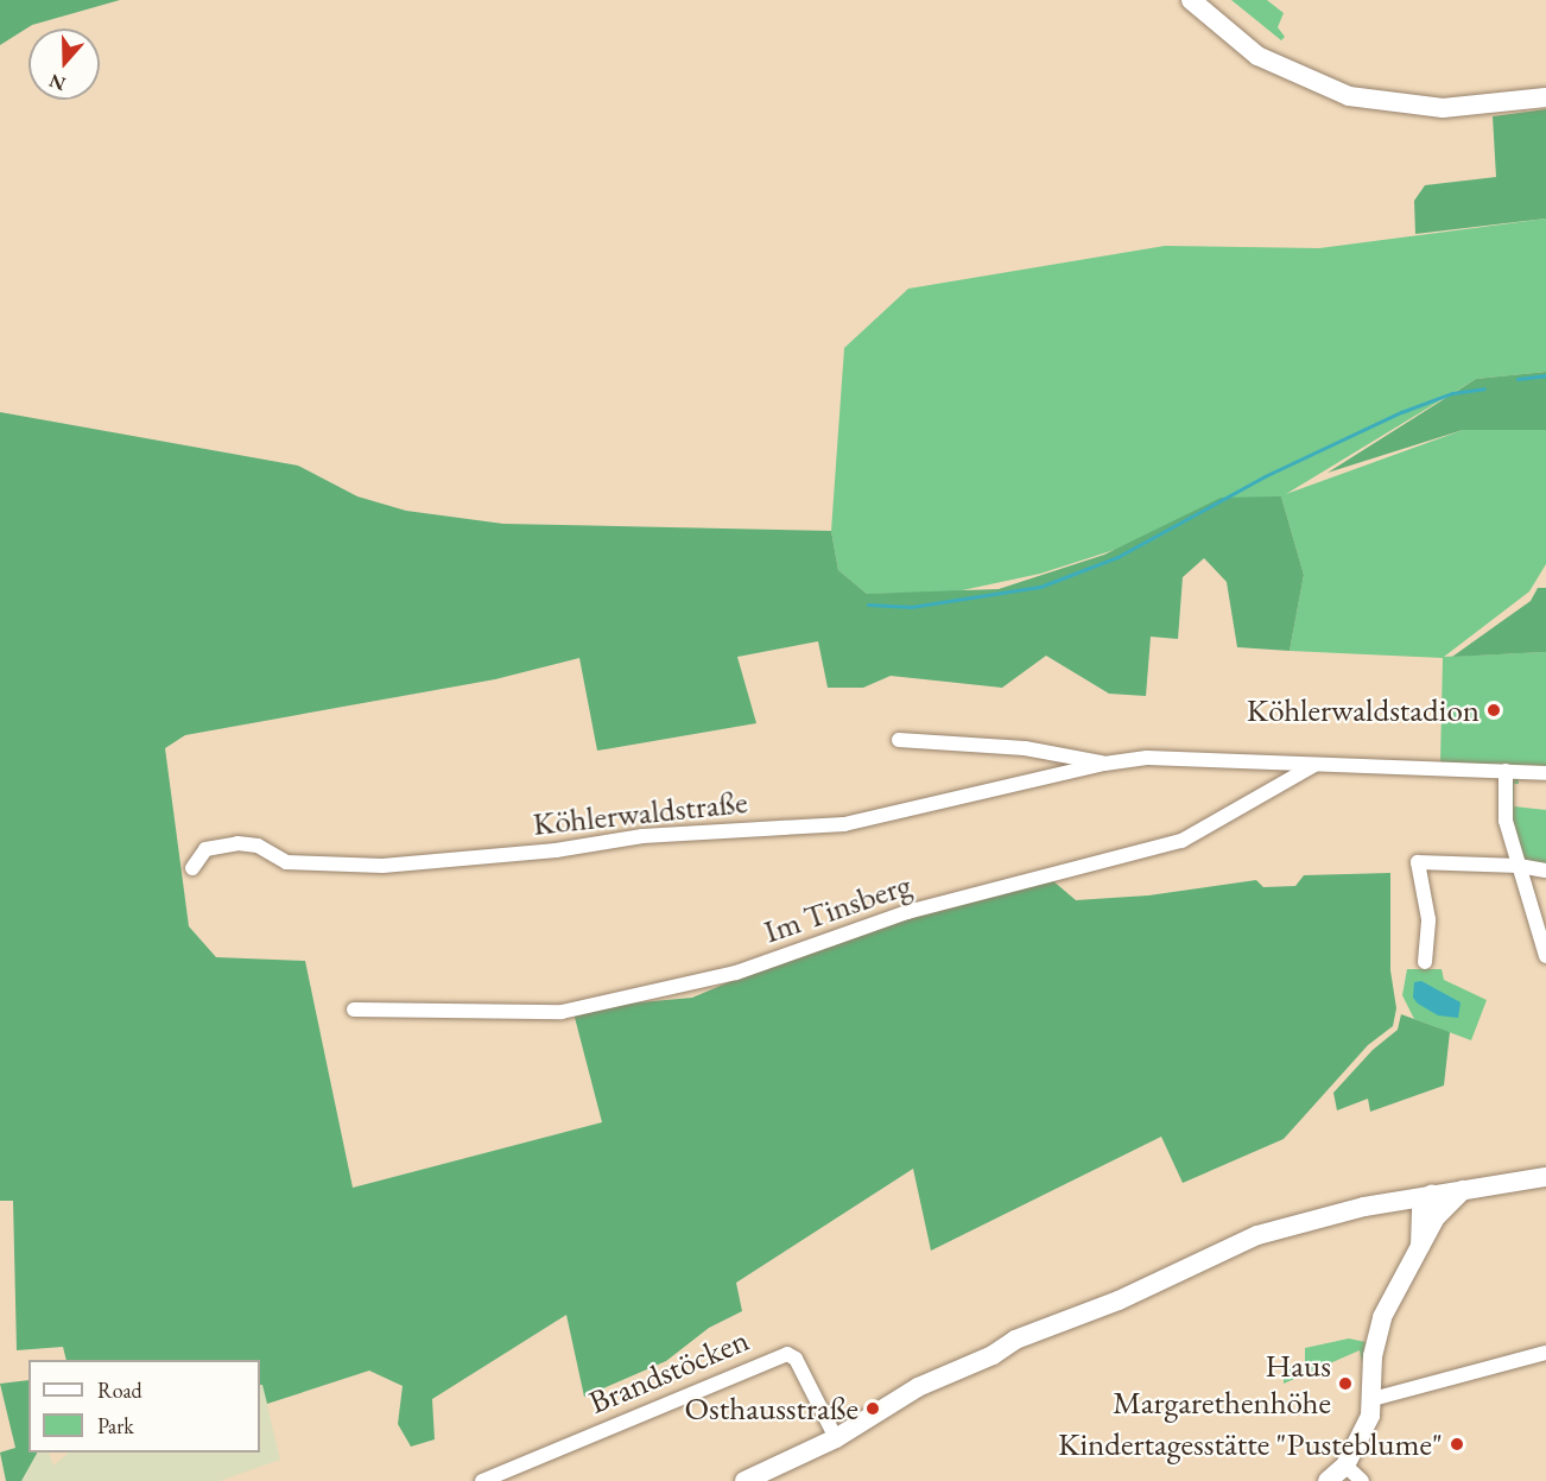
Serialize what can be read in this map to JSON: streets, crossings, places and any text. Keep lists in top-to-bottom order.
{
  "streets": {
    "street": ["Köhlerwaldstraße", "Im Tinsberg", "Brandstöcken"]
  },
  "crossings": [
    ["Köhlerwaldstraße", "Im Tinsberg"]
  ],
  "places": [
    "Köhlerwaldstadion",
    "Haus Margarethenhöhe",
    "Osthausstraße",
    "Kindertagesstätte \"Pusteblume\""
  ],
  "legend": ["Road", "Park"],
  "north": "bottom"
}
